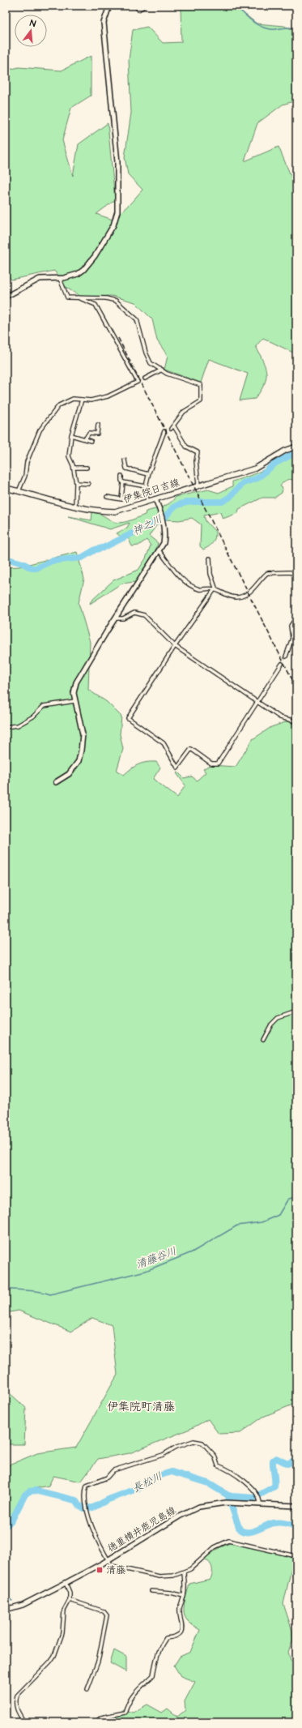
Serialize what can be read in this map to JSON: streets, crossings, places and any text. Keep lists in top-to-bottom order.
{
  "streets": {
    "main road": ["伊集院日吉線"],
    "street": ["徳重横井鹿児島線"]
  },
  "districts": ["伊集院町清藤"],
  "water": ["神之川", "清藤谷川", "長松川"],
  "places": {
    "transit": ["清藤"]
  },
  "north": "top"
}
